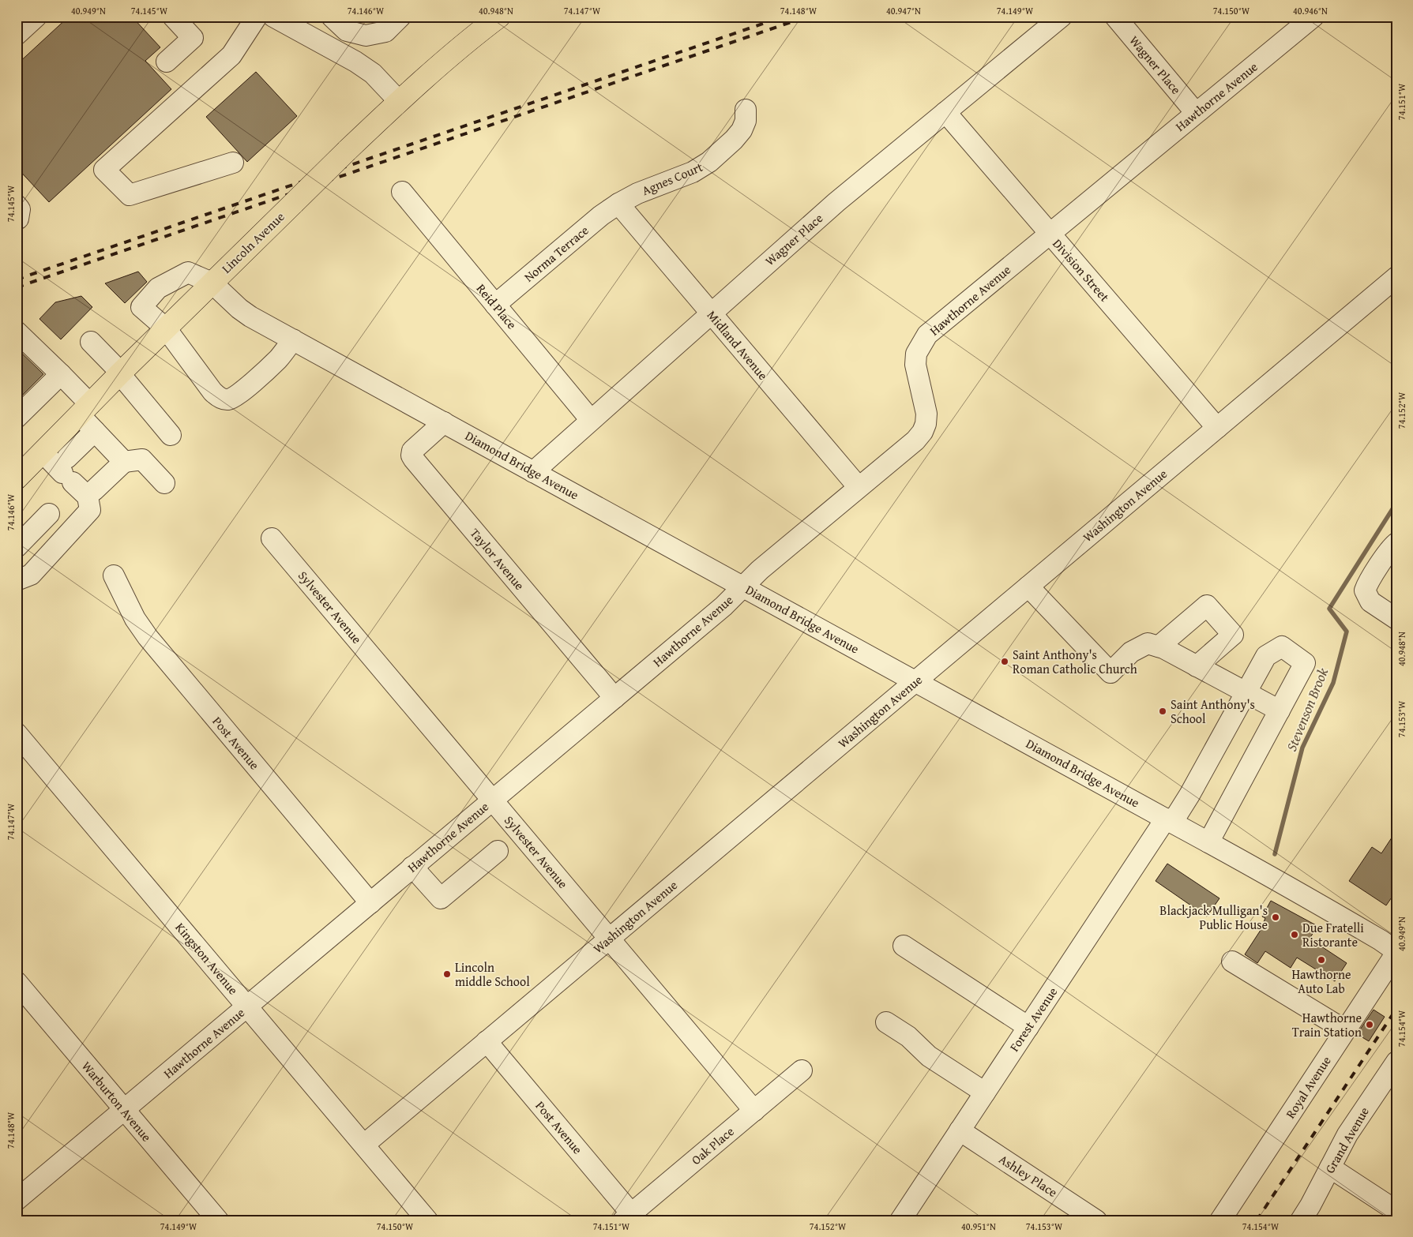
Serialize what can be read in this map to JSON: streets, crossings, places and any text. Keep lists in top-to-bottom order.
{
  "streets": {
    "main road": ["Lincoln Avenue"],
    "street": [
      "Wagner Place",
      "Hawthorne Avenue",
      "Agnes Court",
      "Norma Terrace",
      "Division Street",
      "Reid Place",
      "Midland Avenue",
      "Diamond Bridge Avenue",
      "Washington Avenue",
      "Taylor Avenue",
      "Sylvester Avenue",
      "Post Avenue",
      "Kingston Avenue",
      "Forest Avenue",
      "Royal Avenue",
      "Warburton Avenue",
      "Grand Avenue",
      "Oak Place",
      "Ashley Place"
    ]
  },
  "crossings": [
    ["Wagner Place", "Hawthorne Avenue"],
    ["Wagner Place", "Division Street"],
    ["Wagner Place", "Reid Place"],
    ["Wagner Place", "Midland Avenue"],
    ["Wagner Place", "Diamond Bridge Avenue"],
    ["Hawthorne Avenue", "Division Street"],
    ["Hawthorne Avenue", "Midland Avenue"],
    ["Hawthorne Avenue", "Diamond Bridge Avenue"],
    ["Hawthorne Avenue", "Taylor Avenue"],
    ["Hawthorne Avenue", "Sylvester Avenue"],
    ["Hawthorne Avenue", "Post Avenue"],
    ["Hawthorne Avenue", "Kingston Avenue"],
    ["Hawthorne Avenue", "Warburton Avenue"],
    ["Agnes Court", "Norma Terrace"],
    ["Agnes Court", "Midland Avenue"],
    ["Lincoln Avenue", "Diamond Bridge Avenue"],
    ["Norma Terrace", "Reid Place"],
    ["Norma Terrace", "Midland Avenue"],
    ["Division Street", "Washington Avenue"],
    ["Diamond Bridge Avenue", "Washington Avenue"],
    ["Diamond Bridge Avenue", "Taylor Avenue"],
    ["Diamond Bridge Avenue", "Forest Avenue"],
    ["Diamond Bridge Avenue", "Royal Avenue"],
    ["Washington Avenue", "Sylvester Avenue"],
    ["Washington Avenue", "Post Avenue"],
    ["Washington Avenue", "Kingston Avenue"],
    ["Sylvester Avenue", "Oak Place"],
    ["Post Avenue", "Oak Place"],
    ["Forest Avenue", "Ashley Place"]
  ],
  "water": ["Stevenson Brook"],
  "places": [
    "Saint Anthony's Roman Catholic Church",
    "Saint Anthony's School",
    "Blackjack Mulligan's Public House",
    "Due Fratelli Ristorante",
    "Hawthorne Auto Lab",
    "Lincoln middle School",
    "Hawthorne Train Station"
  ],
  "coordinates": [
    "40.949°N",
    "74.145°W",
    "74.146°W",
    "40.948°N",
    "74.147°W",
    "74.148°W",
    "40.947°N",
    "74.149°W",
    "74.150°W",
    "40.946°N",
    "74.151°W",
    "74.152°W",
    "74.153°W",
    "74.154°W",
    "40.951°N"
  ]
}
